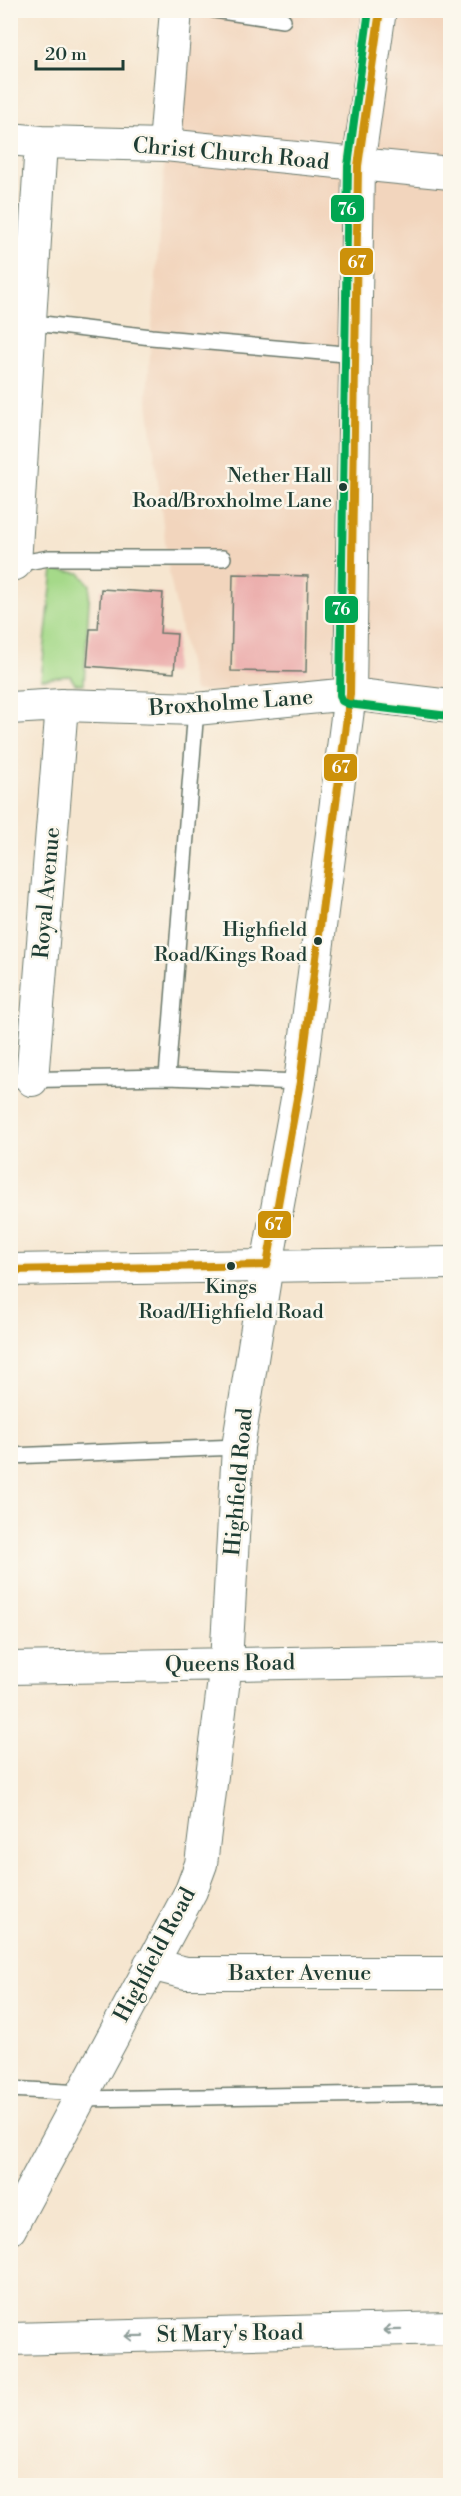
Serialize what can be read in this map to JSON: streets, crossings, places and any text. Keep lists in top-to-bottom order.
{
  "streets": {
    "street": [
      "Christ Church Road",
      "Broxholme Lane",
      "Royal Avenue",
      "Highfield Road",
      "Queens Road",
      "Baxter Avenue",
      "St Mary's Road"
    ]
  },
  "crossings": [
    ["Christ Church Road", "Highfield Road"],
    ["Broxholme Lane", "Royal Avenue"],
    ["Broxholme Lane", "Highfield Road"],
    ["Highfield Road", "Queens Road"],
    ["Highfield Road", "Baxter Avenue"]
  ],
  "one_way": ["St Mary's Road"],
  "places": ["Nether Hall Road/Broxholme Lane", "Highfield Road/Kings Road", "Kings Road/Highfield Road"],
  "lines": ["transit line 67", "transit line 76"],
  "scale_bar": "20 m"
}
